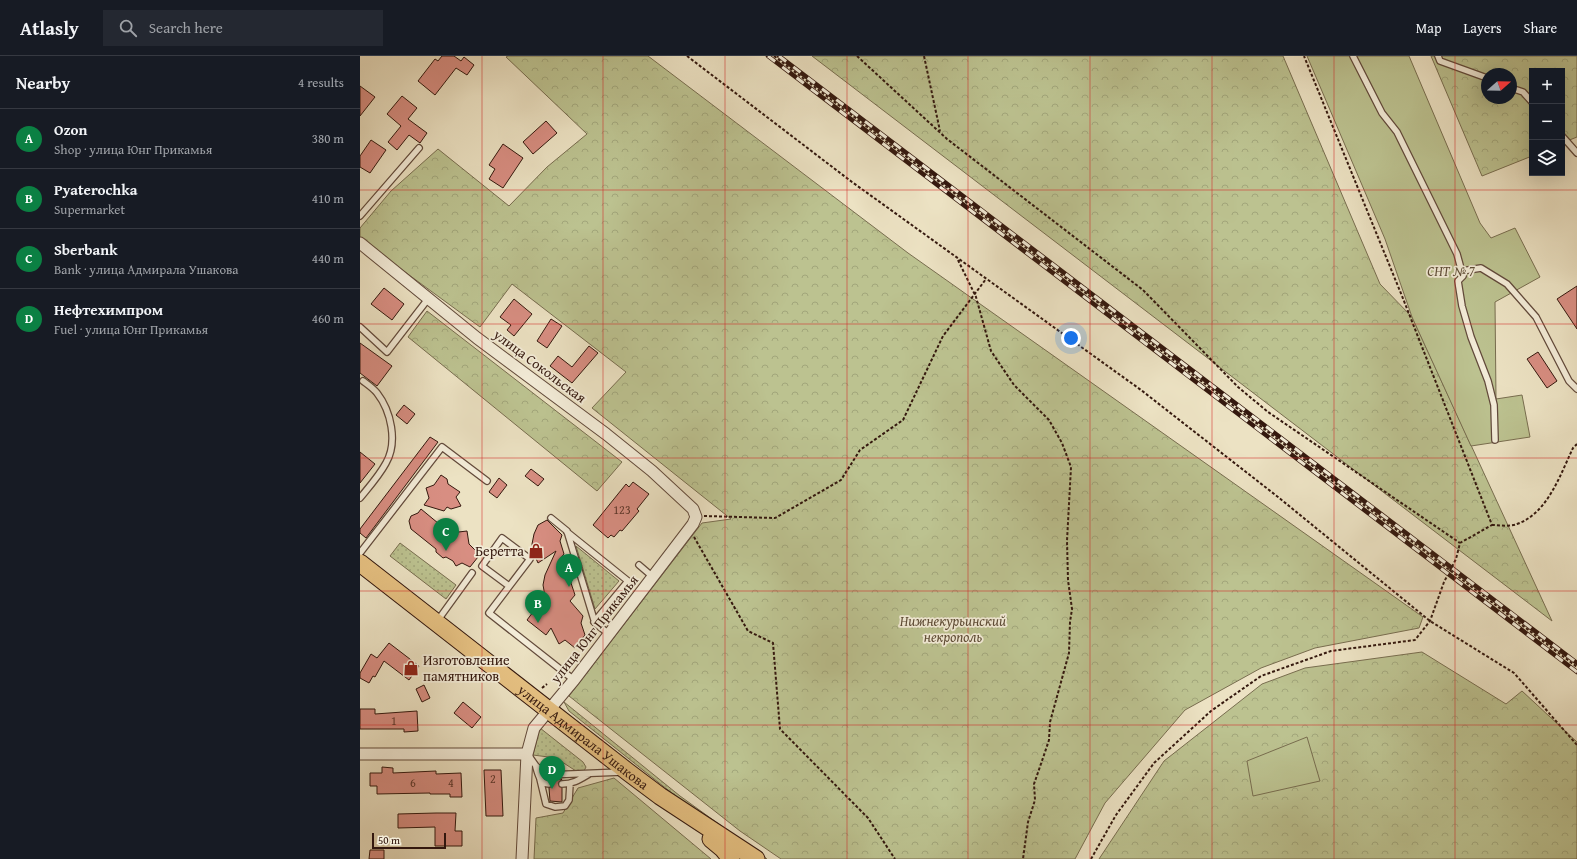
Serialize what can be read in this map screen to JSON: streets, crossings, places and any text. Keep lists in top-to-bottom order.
{
  "streets": {
    "main road": ["улица Адмирала Ушакова"],
    "street": ["улица Сокольская", "улица Юнг Прикамья"]
  },
  "crossings": [
    ["улица Сокольская", "улица Юнг Прикамья"],
    ["улица Юнг Прикамья", "улица Адмирала Ушакова"]
  ],
  "parks": ["СНТ № 7", "Нижнекурьинский некрополь"],
  "places": {
    "shop": ["Беретта", "Изготовление памятников"]
  },
  "house_numbers": [
    "123",
    "1",
    "2",
    "6",
    "4"
  ],
  "scale_bar": "50 m",
  "north": "right",
  "page": {
    "header": "Atlasly",
    "search": "Search here",
    "nav": ["Map", "Layers", "Share"],
    "heading": ["Nearby", "4 results"],
    "map_buttons": ["+", "−"],
    "list": [
      {
        "mark": "A",
        "name": "Ozon",
        "note": "Shop · улица Юнг Прикамья",
        "value": "380 m"
      },
      {
        "mark": "B",
        "name": "Pyaterochka",
        "note": "Supermarket",
        "value": "410 m"
      },
      {
        "mark": "C",
        "name": "Sberbank",
        "note": "Bank · улица Адмирала Ушакова",
        "value": "440 m"
      },
      {
        "mark": "D",
        "name": "Нефтехимпром",
        "note": "Fuel · улица Юнг Прикамья",
        "value": "460 m"
      }
    ],
    "pins": [
      "C",
      "A",
      "B",
      "D"
    ],
    "scale": "50 m"
  }
}
